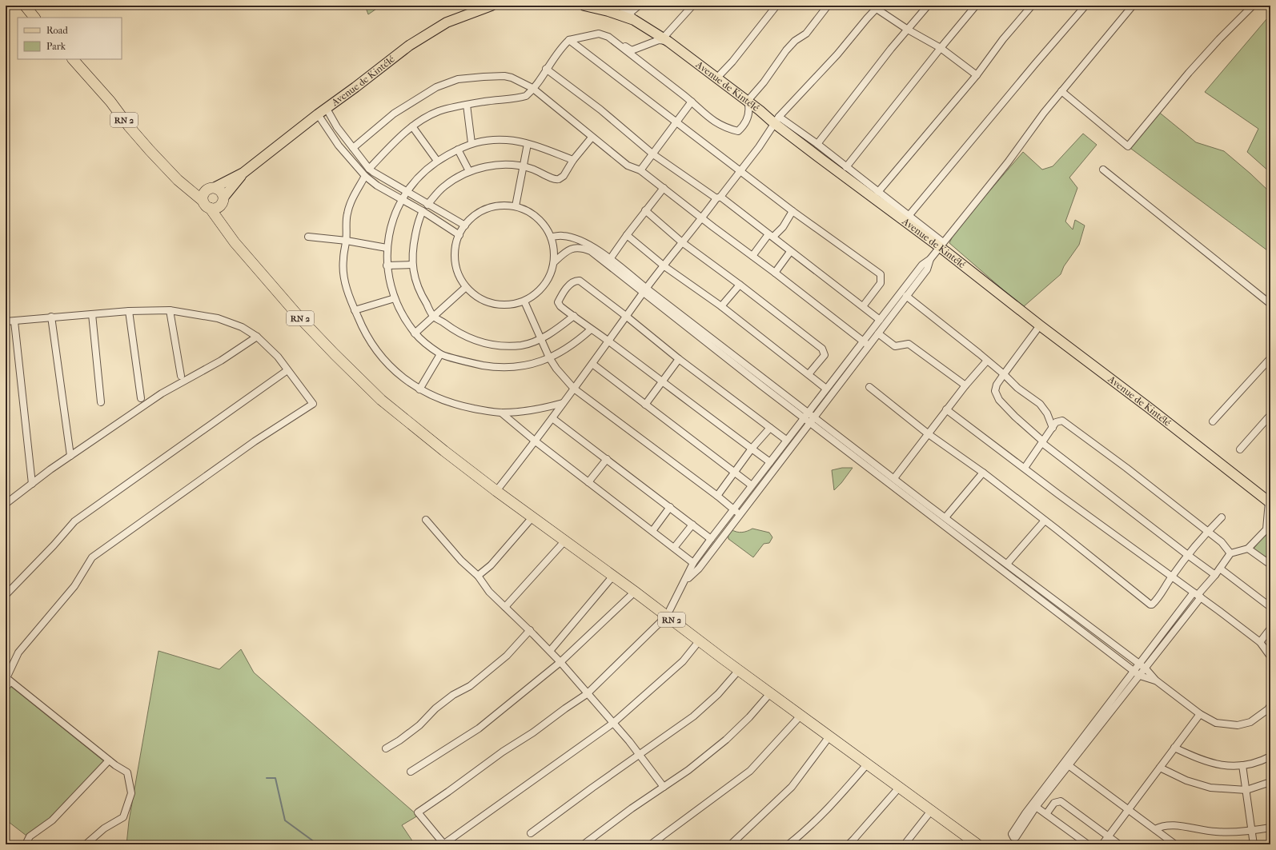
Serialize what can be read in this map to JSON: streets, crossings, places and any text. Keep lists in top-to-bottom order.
{
  "streets": {
    "highway": ["RN 2"],
    "main road": ["Avenue de Kintélé"]
  },
  "crossings": [
    ["Avenue de Kintélé", "RN 2"]
  ],
  "legend": ["Road", "Park"]
}
